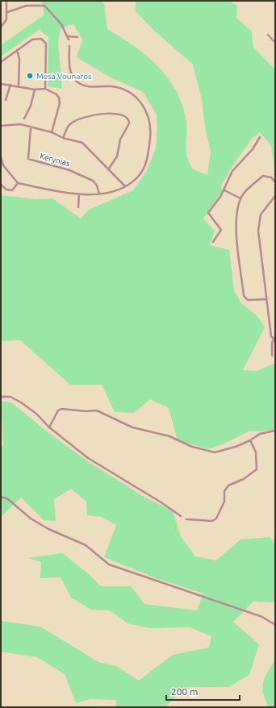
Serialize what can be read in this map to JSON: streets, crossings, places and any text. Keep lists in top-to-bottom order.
{
  "streets": {
    "street": ["Kerynias"]
  },
  "places": ["Mesa Vounaros"],
  "scale_bar": "200 m"
}
